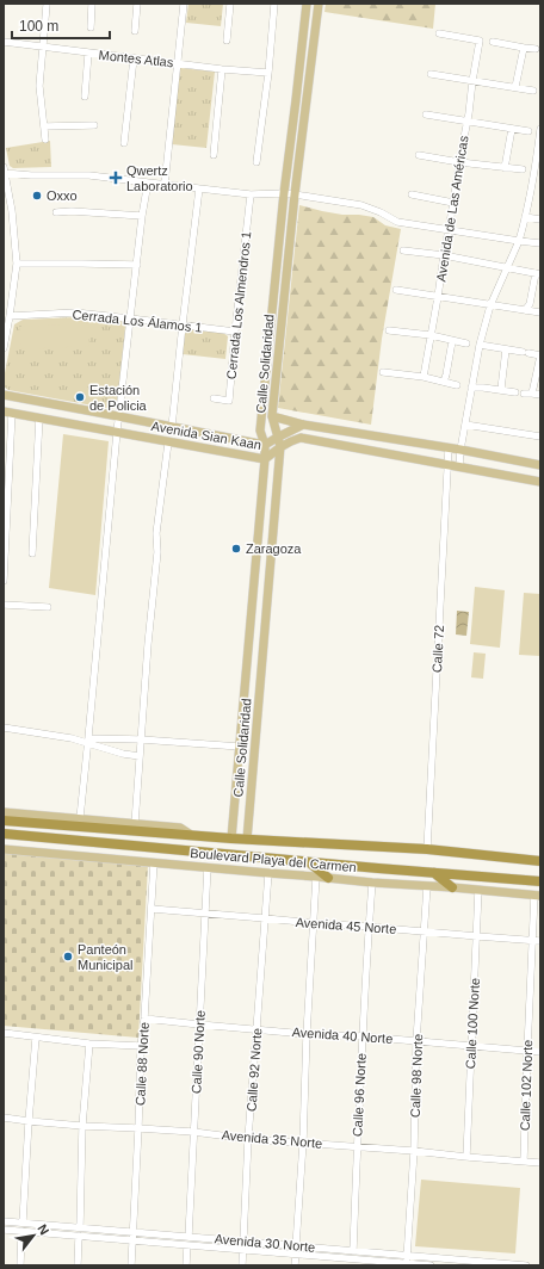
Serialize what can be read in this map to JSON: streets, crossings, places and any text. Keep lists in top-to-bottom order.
{
  "streets": {
    "main road": ["Calle Solidaridad", "Avenida Sian Kaan", "Boulevard Playa del Carmen"],
    "street": [
      "Montes Atlas",
      "Avenida de Las Américas",
      "Cerrada Los Almendros 1",
      "Cerrada Los Álamos 1",
      "Calle 72",
      "Avenida 45 Norte",
      "Calle 100 Norte",
      "Avenida 40 Norte",
      "Calle 90 Norte",
      "Calle 88 Norte",
      "Calle 92 Norte",
      "Calle 98 Norte",
      "Calle 102 Norte",
      "Calle 96 Norte",
      "Avenida 35 Norte",
      "Avenida 30 Norte"
    ]
  },
  "crossings": [
    ["Cerrada Los Almendros 1", "Cerrada Los Álamos 1"],
    ["Calle Solidaridad", "Avenida Sian Kaan"],
    ["Avenida Sian Kaan", "Calle 72"],
    ["Boulevard Playa del Carmen", "Calle 100 Norte"],
    ["Boulevard Playa del Carmen", "Calle 90 Norte"],
    ["Boulevard Playa del Carmen", "Calle 88 Norte"],
    ["Boulevard Playa del Carmen", "Calle 92 Norte"],
    ["Boulevard Playa del Carmen", "Calle 98 Norte"],
    ["Boulevard Playa del Carmen", "Calle 102 Norte"],
    ["Boulevard Playa del Carmen", "Calle 96 Norte"],
    ["Avenida 45 Norte", "Calle 100 Norte"],
    ["Avenida 45 Norte", "Calle 90 Norte"],
    ["Avenida 45 Norte", "Calle 88 Norte"],
    ["Avenida 45 Norte", "Calle 92 Norte"],
    ["Avenida 45 Norte", "Calle 98 Norte"],
    ["Avenida 45 Norte", "Calle 102 Norte"],
    ["Avenida 45 Norte", "Calle 96 Norte"],
    ["Calle 100 Norte", "Avenida 40 Norte"],
    ["Calle 100 Norte", "Avenida 35 Norte"],
    ["Avenida 40 Norte", "Calle 90 Norte"],
    ["Avenida 40 Norte", "Calle 88 Norte"],
    ["Avenida 40 Norte", "Calle 92 Norte"],
    ["Avenida 40 Norte", "Calle 98 Norte"],
    ["Avenida 40 Norte", "Calle 102 Norte"],
    ["Avenida 40 Norte", "Calle 96 Norte"],
    ["Calle 90 Norte", "Avenida 35 Norte"],
    ["Calle 90 Norte", "Avenida 30 Norte"],
    ["Calle 88 Norte", "Avenida 35 Norte"],
    ["Calle 88 Norte", "Avenida 30 Norte"],
    ["Calle 92 Norte", "Avenida 35 Norte"],
    ["Calle 92 Norte", "Avenida 30 Norte"],
    ["Calle 98 Norte", "Avenida 35 Norte"],
    ["Calle 98 Norte", "Avenida 30 Norte"],
    ["Calle 102 Norte", "Avenida 35 Norte"],
    ["Calle 96 Norte", "Avenida 35 Norte"],
    ["Calle 96 Norte", "Avenida 30 Norte"]
  ],
  "places": {
    "health": ["Qwertz Laboratorio"],
    "other": [
      "Oxxo",
      "Estación de Policia",
      "Zaragoza",
      "Panteón Municipal"
    ]
  },
  "scale_bar": "100 m",
  "north": "top right"
}
